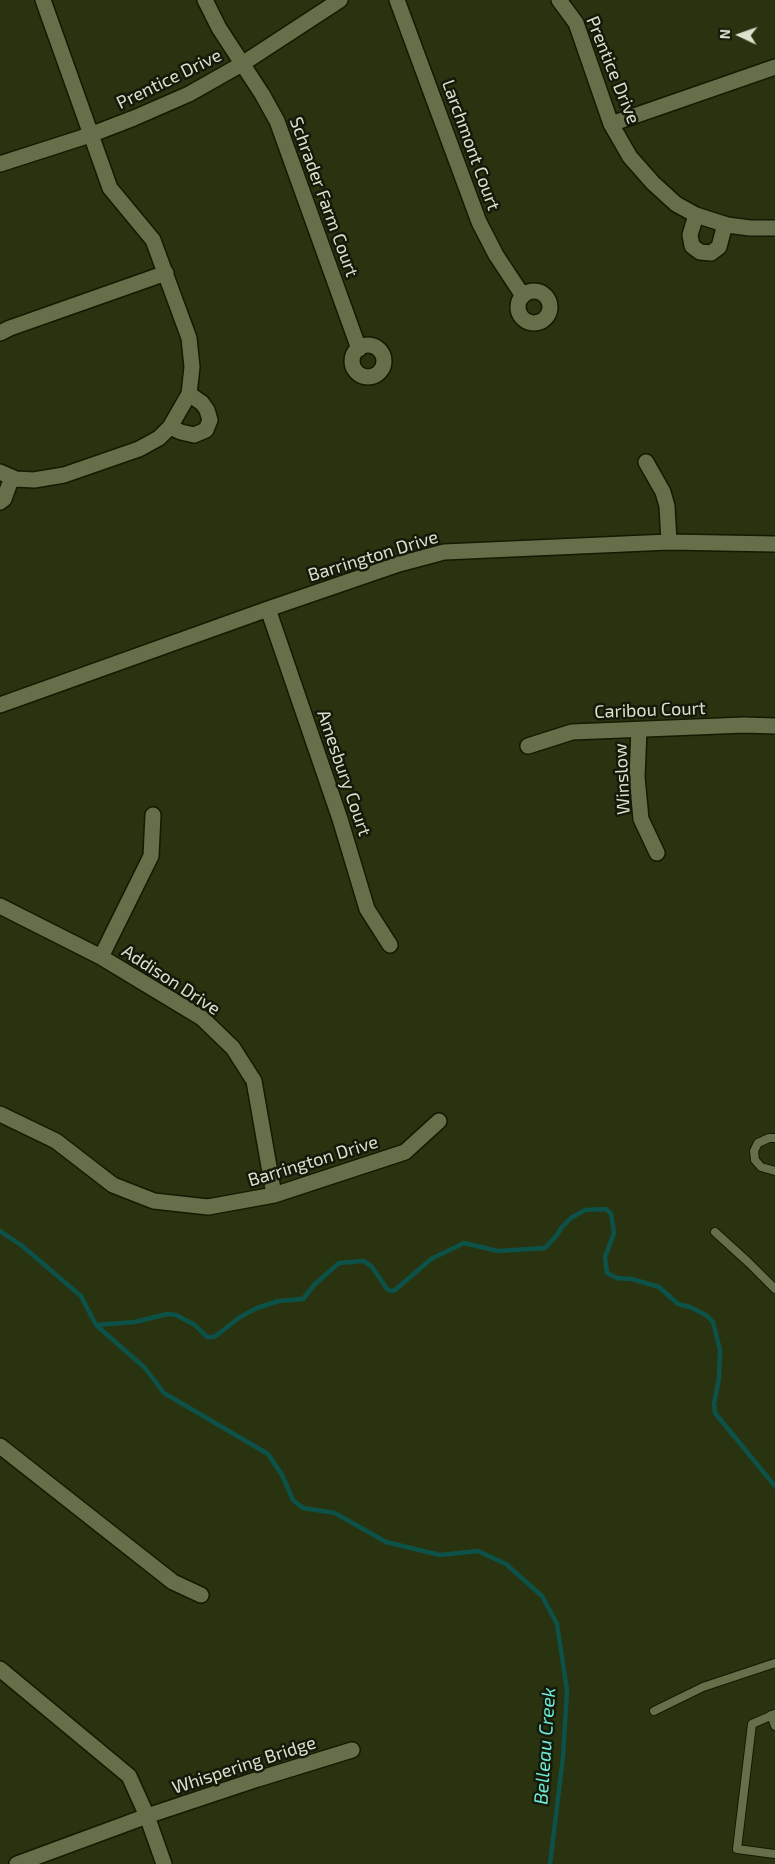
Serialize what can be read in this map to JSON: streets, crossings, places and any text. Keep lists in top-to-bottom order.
{
  "streets": {
    "street": [
      "Prentice Drive",
      "Larchmont Court",
      "Schrader Farm Court",
      "Barrington Drive",
      "Caribou Court",
      "Amesbury Court",
      "Winslow",
      "Addison Drive",
      "Whispering Bridge"
    ]
  },
  "crossings": [
    ["Prentice Drive", "Schrader Farm Court"],
    ["Barrington Drive", "Amesbury Court"],
    ["Barrington Drive", "Addison Drive"],
    ["Caribou Court", "Winslow"]
  ],
  "water": ["Belleau Creek"],
  "north": "left"
}
